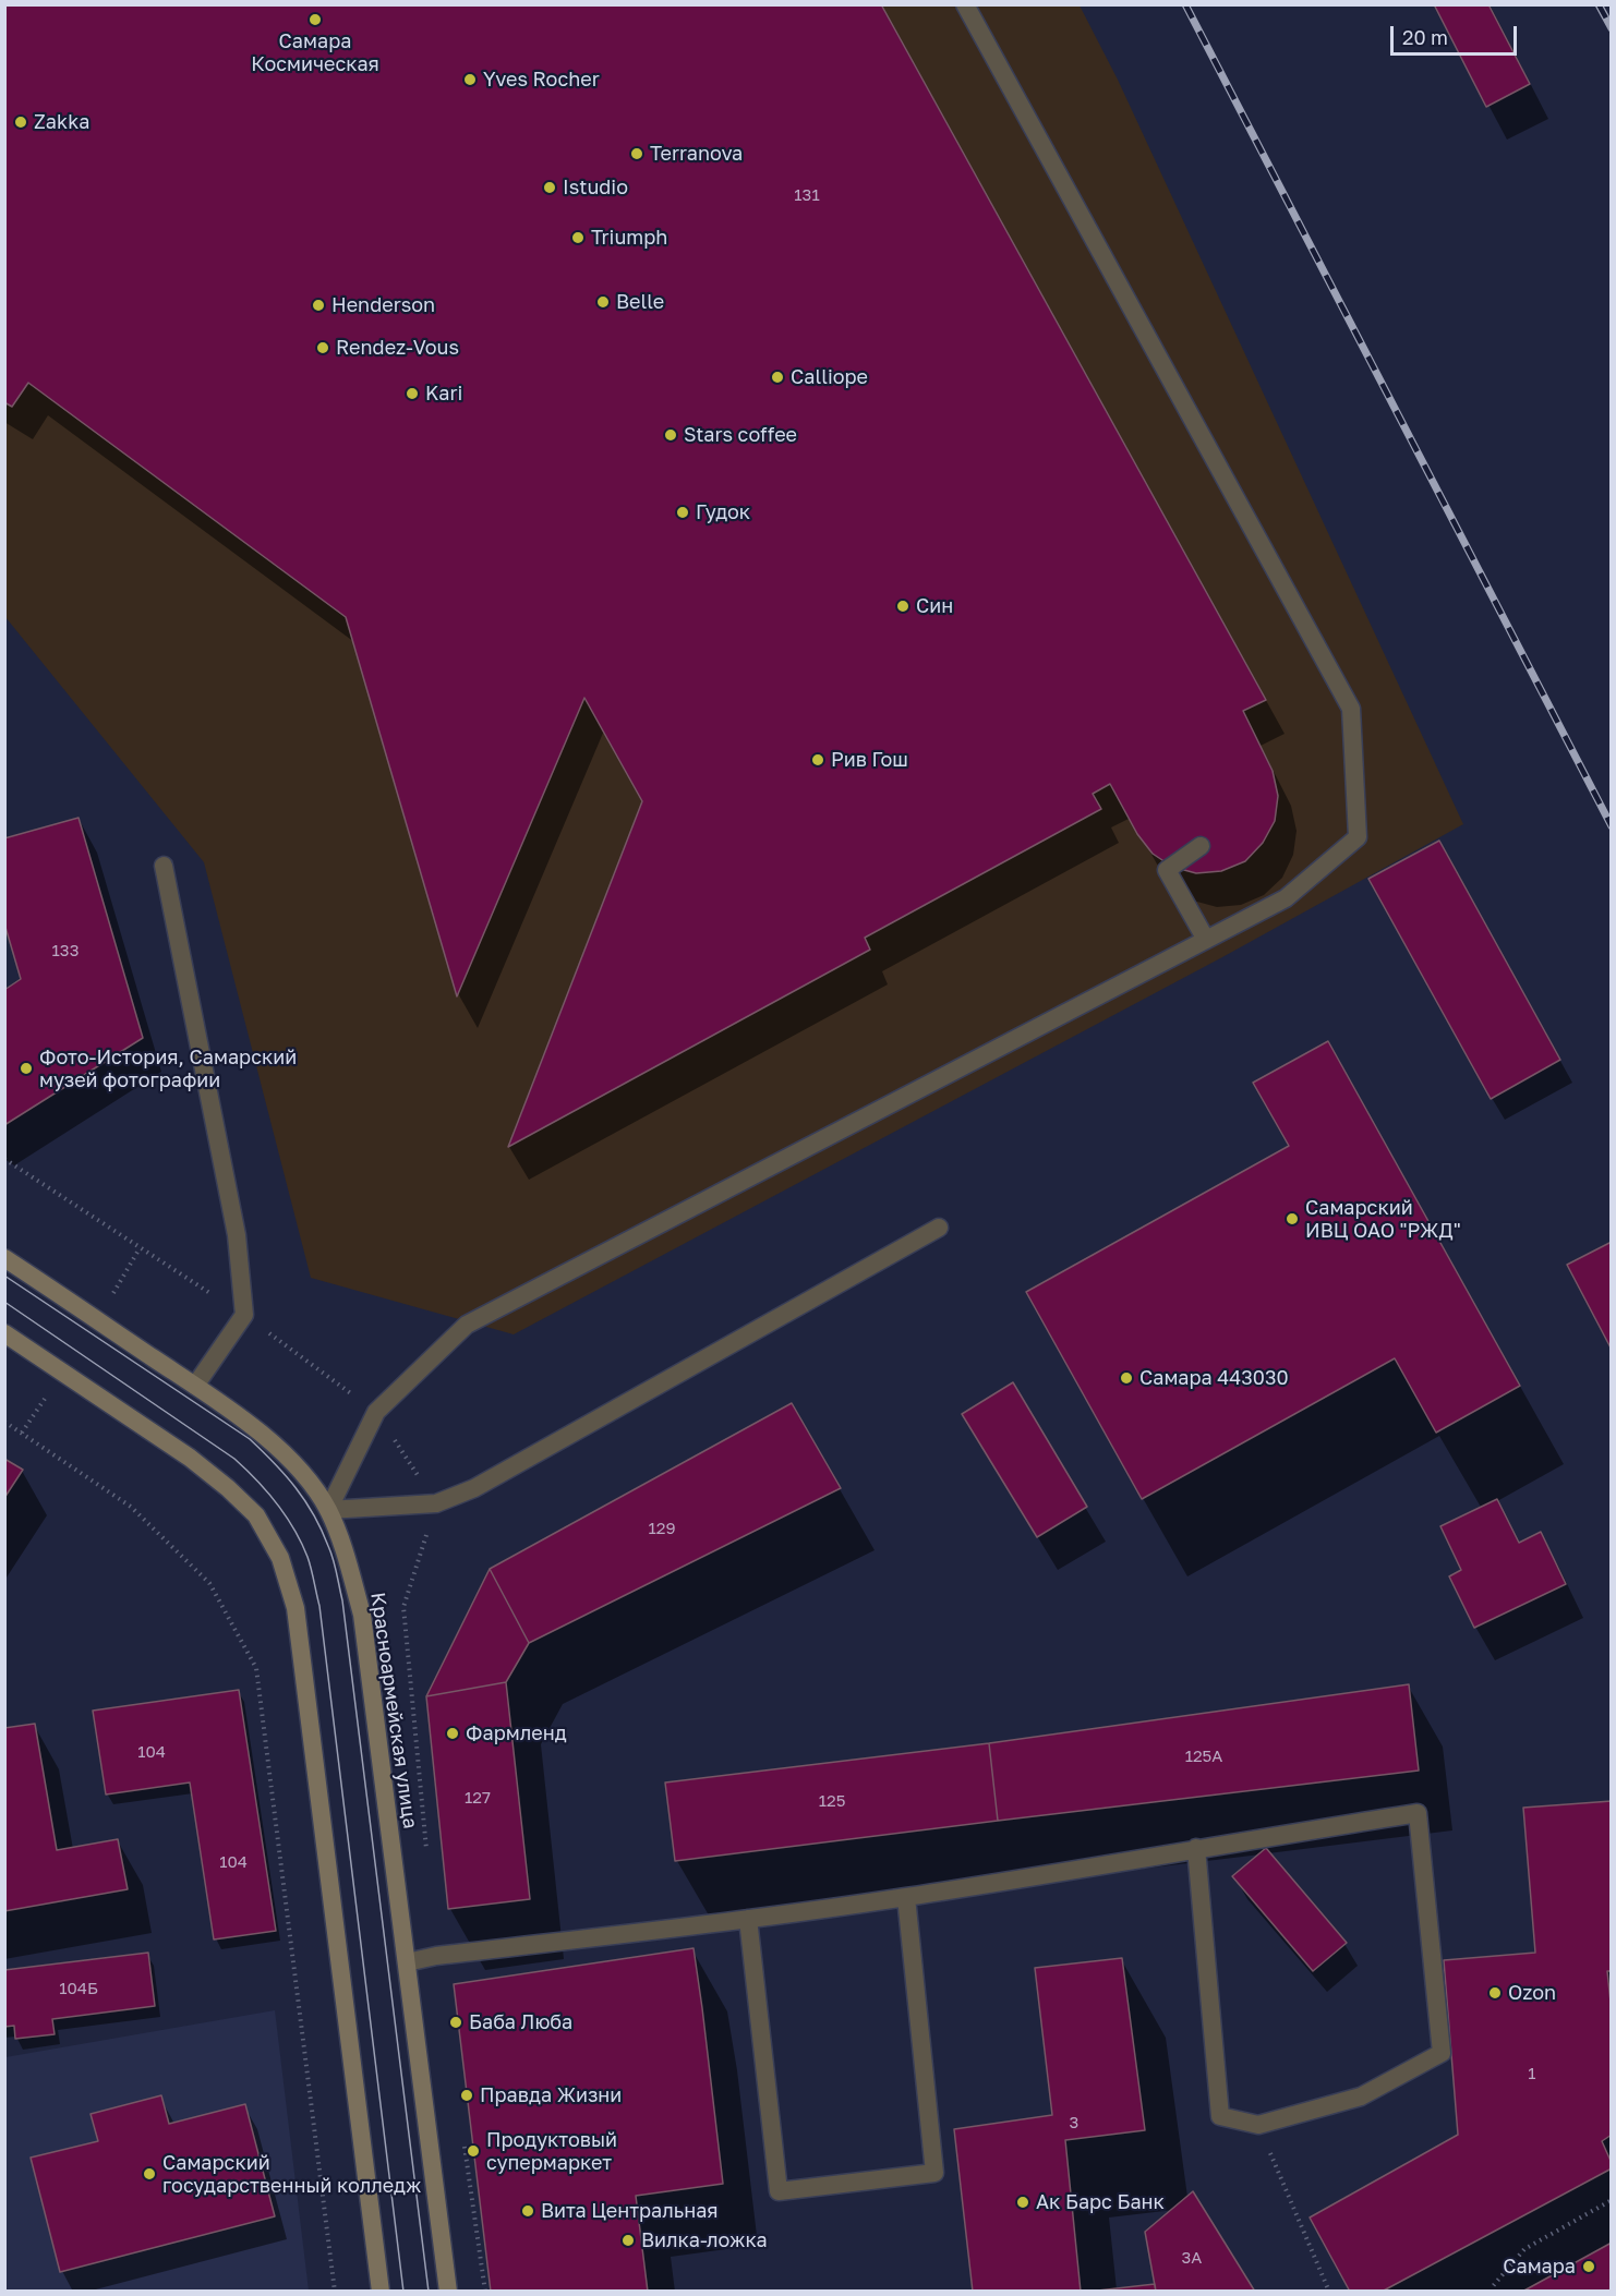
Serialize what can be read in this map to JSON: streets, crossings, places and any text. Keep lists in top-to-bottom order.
{
  "streets": {
    "main road": ["Красноармейская улица"]
  },
  "places": [
    "Самара Космическая",
    "Yves Rocher",
    "Zakka",
    "Terranova",
    "Istudio",
    "Triumph",
    "Belle",
    "Henderson",
    "Rendez-Vous",
    "Calliope",
    "Kari",
    "Stars coffee",
    "Гудок",
    "Син",
    "Рив Гош",
    "Фото-История, Самарский музей фотографии",
    "Самарский ИВЦ ОАО \"РЖД\"",
    "Самара 443030",
    "Фармленд",
    "Ozon",
    "Баба Люба",
    "Правда Жизни",
    "Продуктовый супермаркет",
    "Самарский государственный колледж",
    "Ак Барс Банк",
    "Вита Центральная",
    "Вилка-ложка",
    "Самара"
  ],
  "house_numbers": [
    "131",
    "133",
    "129",
    "104",
    "125А",
    "127",
    "125",
    "104",
    "104Б",
    "1",
    "3",
    "3А"
  ],
  "scale_bar": "20 m"
}
